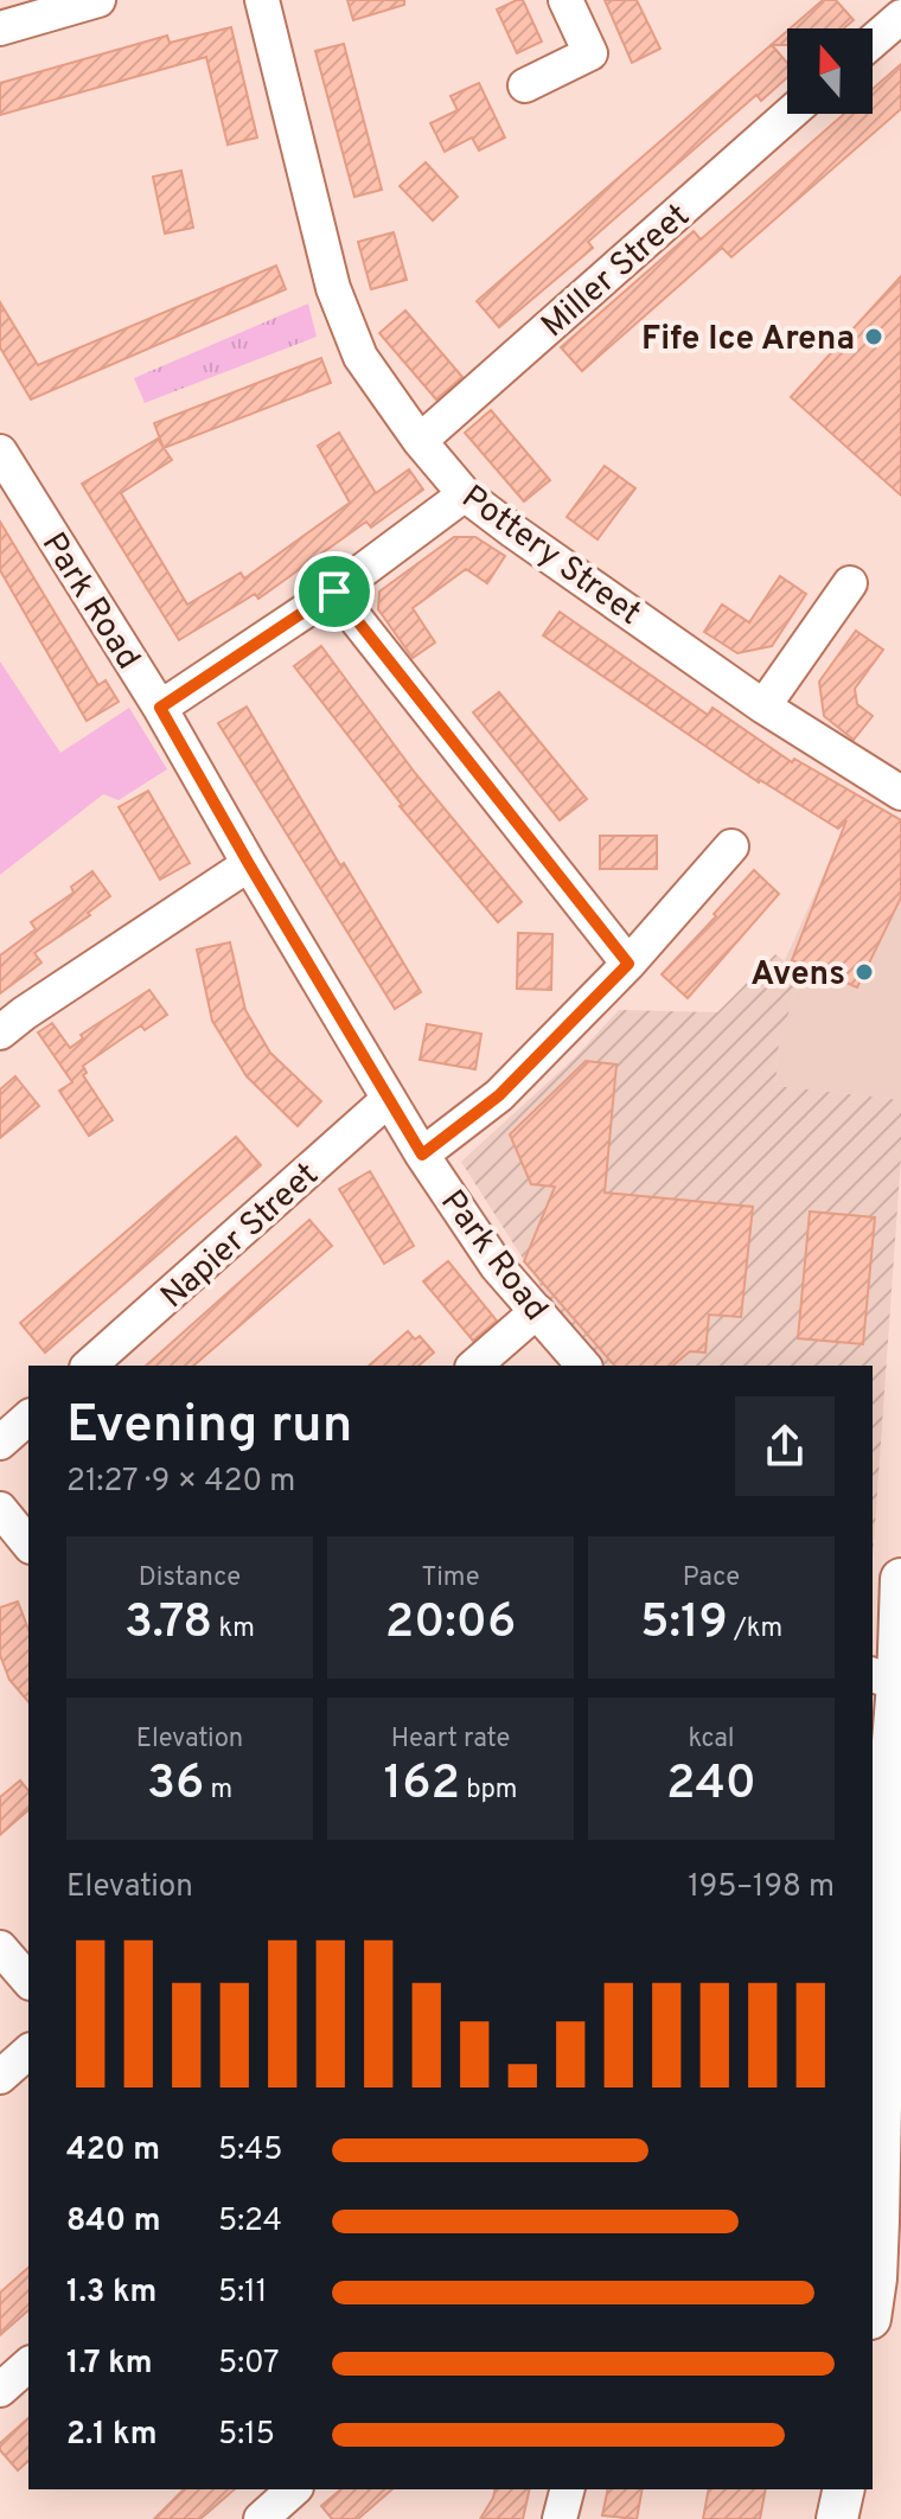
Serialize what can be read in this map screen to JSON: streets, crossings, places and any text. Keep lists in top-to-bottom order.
{
  "streets": {
    "street": [
      "Miller Street",
      "Pottery Street",
      "Park Road",
      "Napier Street"
    ]
  },
  "crossings": [
    ["Miller Street", "Pottery Street"],
    ["Park Road", "Napier Street"]
  ],
  "places": ["Fife Ice Arena", "Avens"],
  "north": "top",
  "page": {
    "heading": ["Evening run", "21:27 · 9 × 420 m"],
    "stats": [
      ["Distance", "3.78 km"],
      ["Time", "20:06"],
      ["Pace", "5:19 /km"],
      ["Elevation", "36 m"],
      ["Heart rate", "162 bpm"],
      ["kcal", "240"]
    ],
    "chart": ["Elevation", "195–198 m"],
    "list": [
      {
        "name": "420 m",
        "note": "5:45"
      },
      {
        "name": "840 m",
        "note": "5:24"
      },
      {
        "name": "1.3 km",
        "note": "5:11"
      },
      {
        "name": "1.7 km",
        "note": "5:07"
      },
      {
        "name": "2.1 km",
        "note": "5:15"
      }
    ]
  }
}
